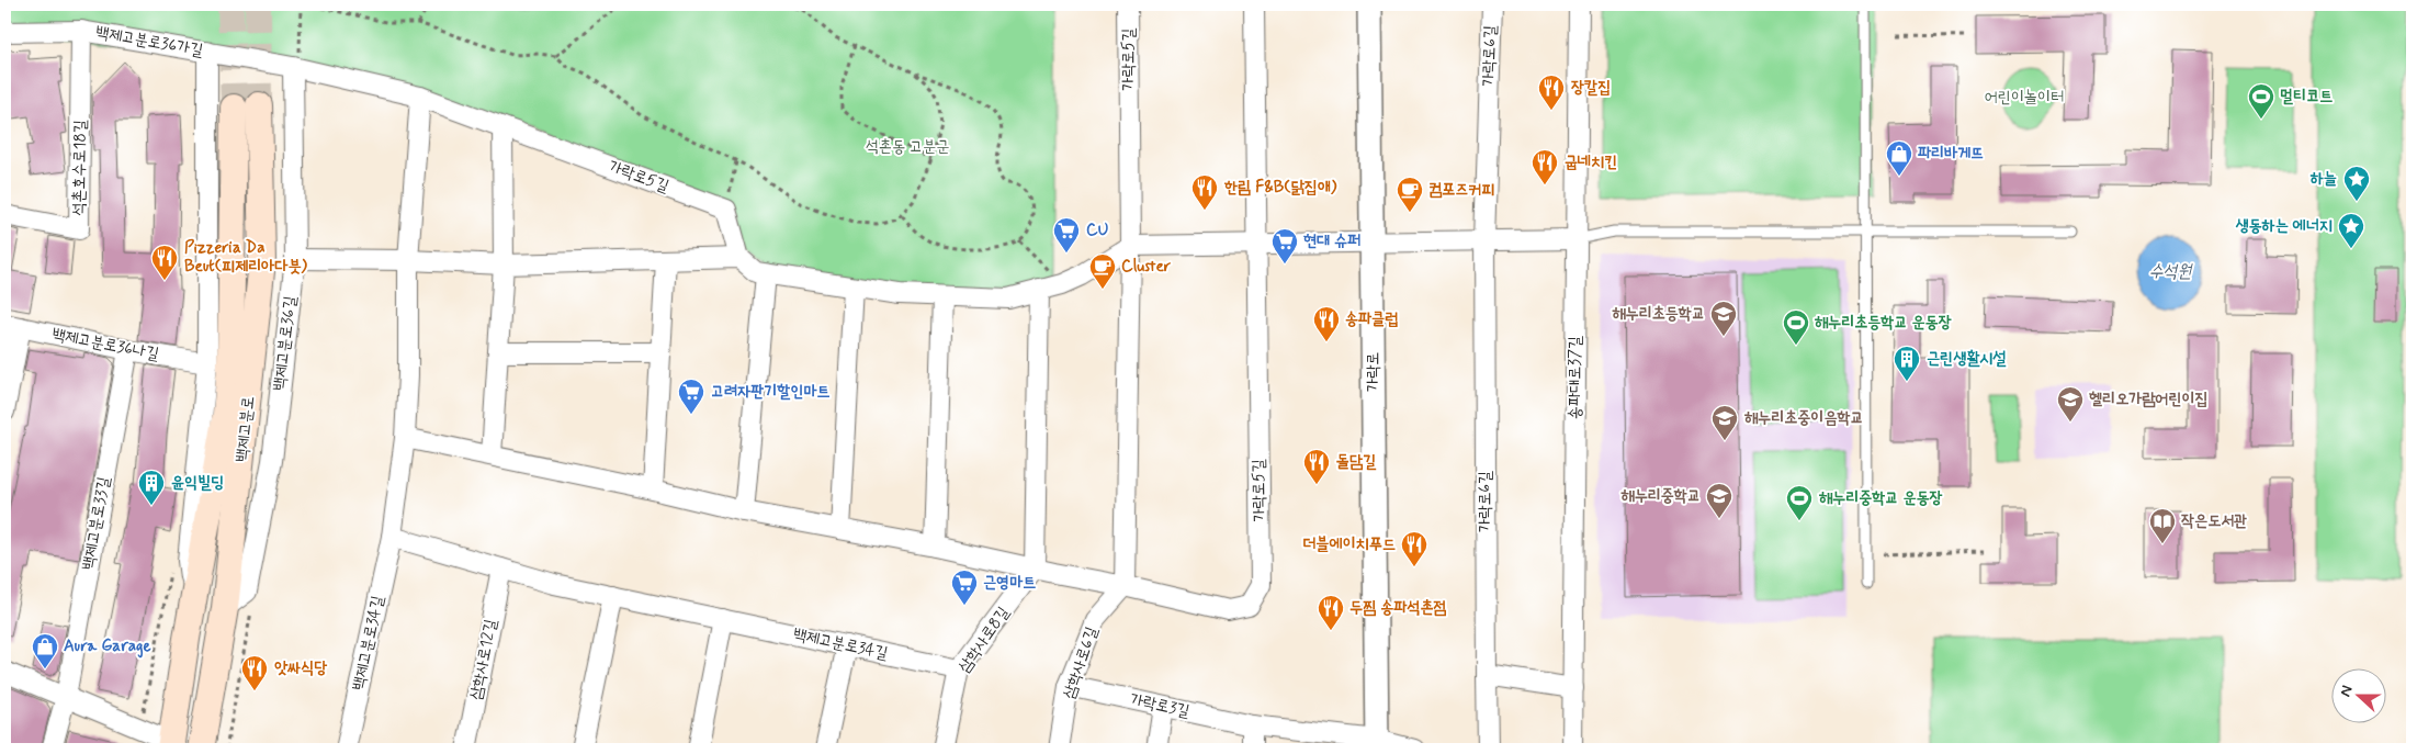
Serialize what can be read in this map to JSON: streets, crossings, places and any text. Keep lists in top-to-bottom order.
{
  "streets": {
    "main road": ["백제고분로"],
    "street": [
      "백제고분로36가길",
      "가락로6길",
      "가락로5길",
      "석촌호수로18길",
      "백제고분로36길",
      "백제고분로36나길",
      "가락로",
      "송파대로37길",
      "백제고분로33길",
      "삼학사로8길",
      "백제고분로34길",
      "삼학사로12길",
      "삼학사로6길",
      "가락로3길"
    ]
  },
  "crossings": [
    ["백제고분로36가길", "가락로5길"],
    ["백제고분로36가길", "석촌호수로18길"],
    ["백제고분로36가길", "백제고분로36길"],
    ["가락로5길", "백제고분로36길"],
    ["가락로5길", "삼학사로8길"],
    ["가락로5길", "백제고분로34길"],
    ["가락로5길", "삼학사로6길"],
    ["백제고분로36길", "백제고분로"],
    ["백제고분로36나길", "백제고분로33길"],
    ["가락로", "가락로3길"],
    ["삼학사로8길", "백제고분로34길"],
    ["백제고분로34길", "삼학사로12길"],
    ["삼학사로6길", "가락로3길"]
  ],
  "water": ["수석원"],
  "parks": ["어린이놀이터", "석촌동 고분군"],
  "places": {
    "restaurant": [
      "장칼집",
      "굽네치킨",
      "한림 F&B(닭집애)",
      "Pizzeria Da Beut(피제리아다븟)",
      "송파클럽",
      "돌담길",
      "더블에이치푸드",
      "두찜 송파석촌점",
      "앗싸식당"
    ],
    "sports": ["멀티코트", "해누리초등학교 운동장", "해누리중학교 운동장"],
    "shop": ["파리바게뜨", "Aura Garage"],
    "place": ["하늘", "생동하는 에너지"],
    "cafe": ["컴포즈커피", "Cluster"],
    "supermarket": [
      "CU",
      "현대 슈퍼",
      "고려자판기할인마트",
      "근영마트"
    ],
    "school or university": [
      "해누리초등학교",
      "헬리오가람어린이집",
      "해누리초중이음학교",
      "해누리중학교"
    ],
    "building": ["근린생활시설", "윤익빌딩"],
    "library": ["작은도서관"]
  },
  "north": "left"
}
